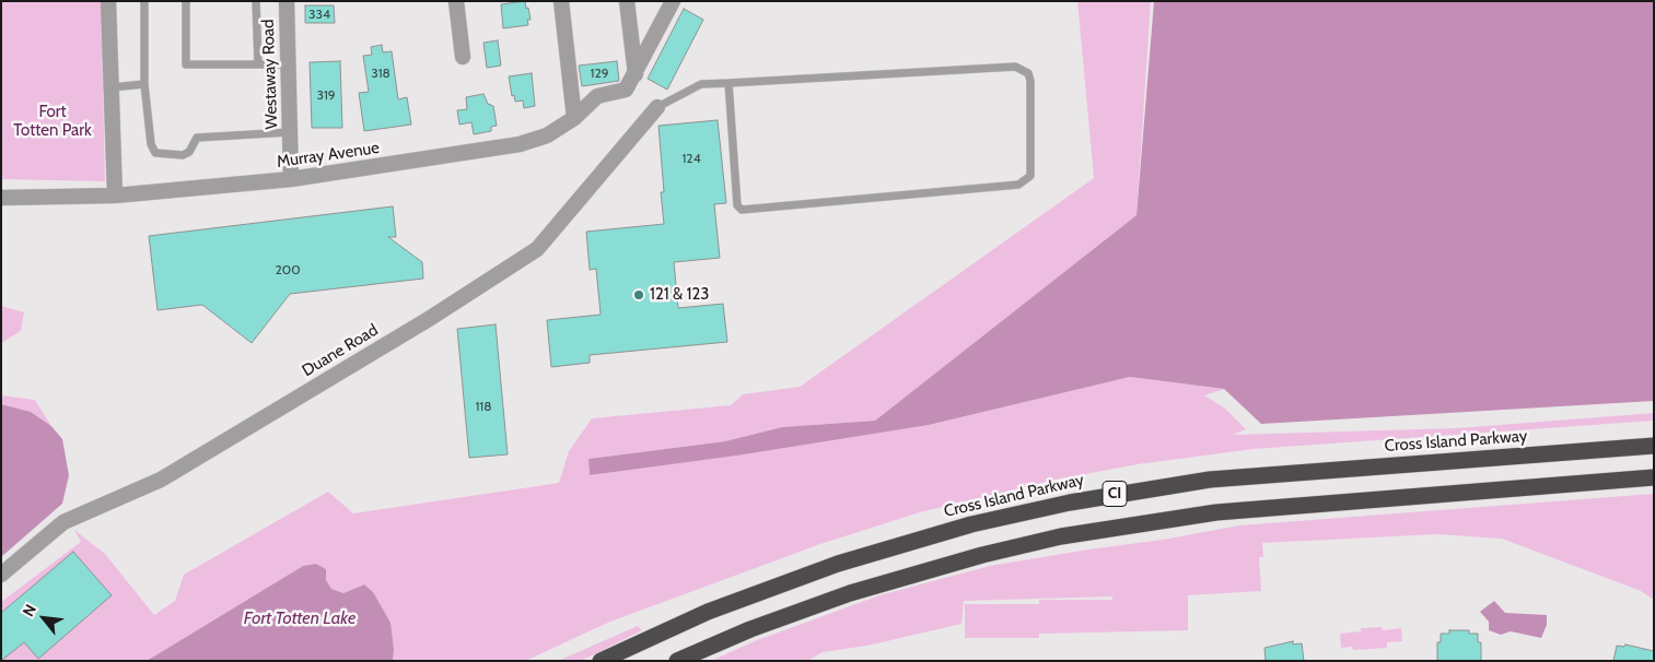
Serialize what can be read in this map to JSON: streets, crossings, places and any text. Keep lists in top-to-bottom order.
{
  "streets": {
    "highway": ["Cross Island Parkway", "CI"],
    "street": ["Westaway Road", "Murray Avenue", "Duane Road"]
  },
  "crossings": [
    ["Westaway Road", "Murray Avenue"]
  ],
  "water": ["Fort Totten Lake"],
  "parks": ["Fort Totten Park"],
  "places": ["121 & 123"],
  "house_numbers": [
    "334",
    "318",
    "129",
    "319",
    "124",
    "200",
    "118"
  ],
  "north": "top left"
}
